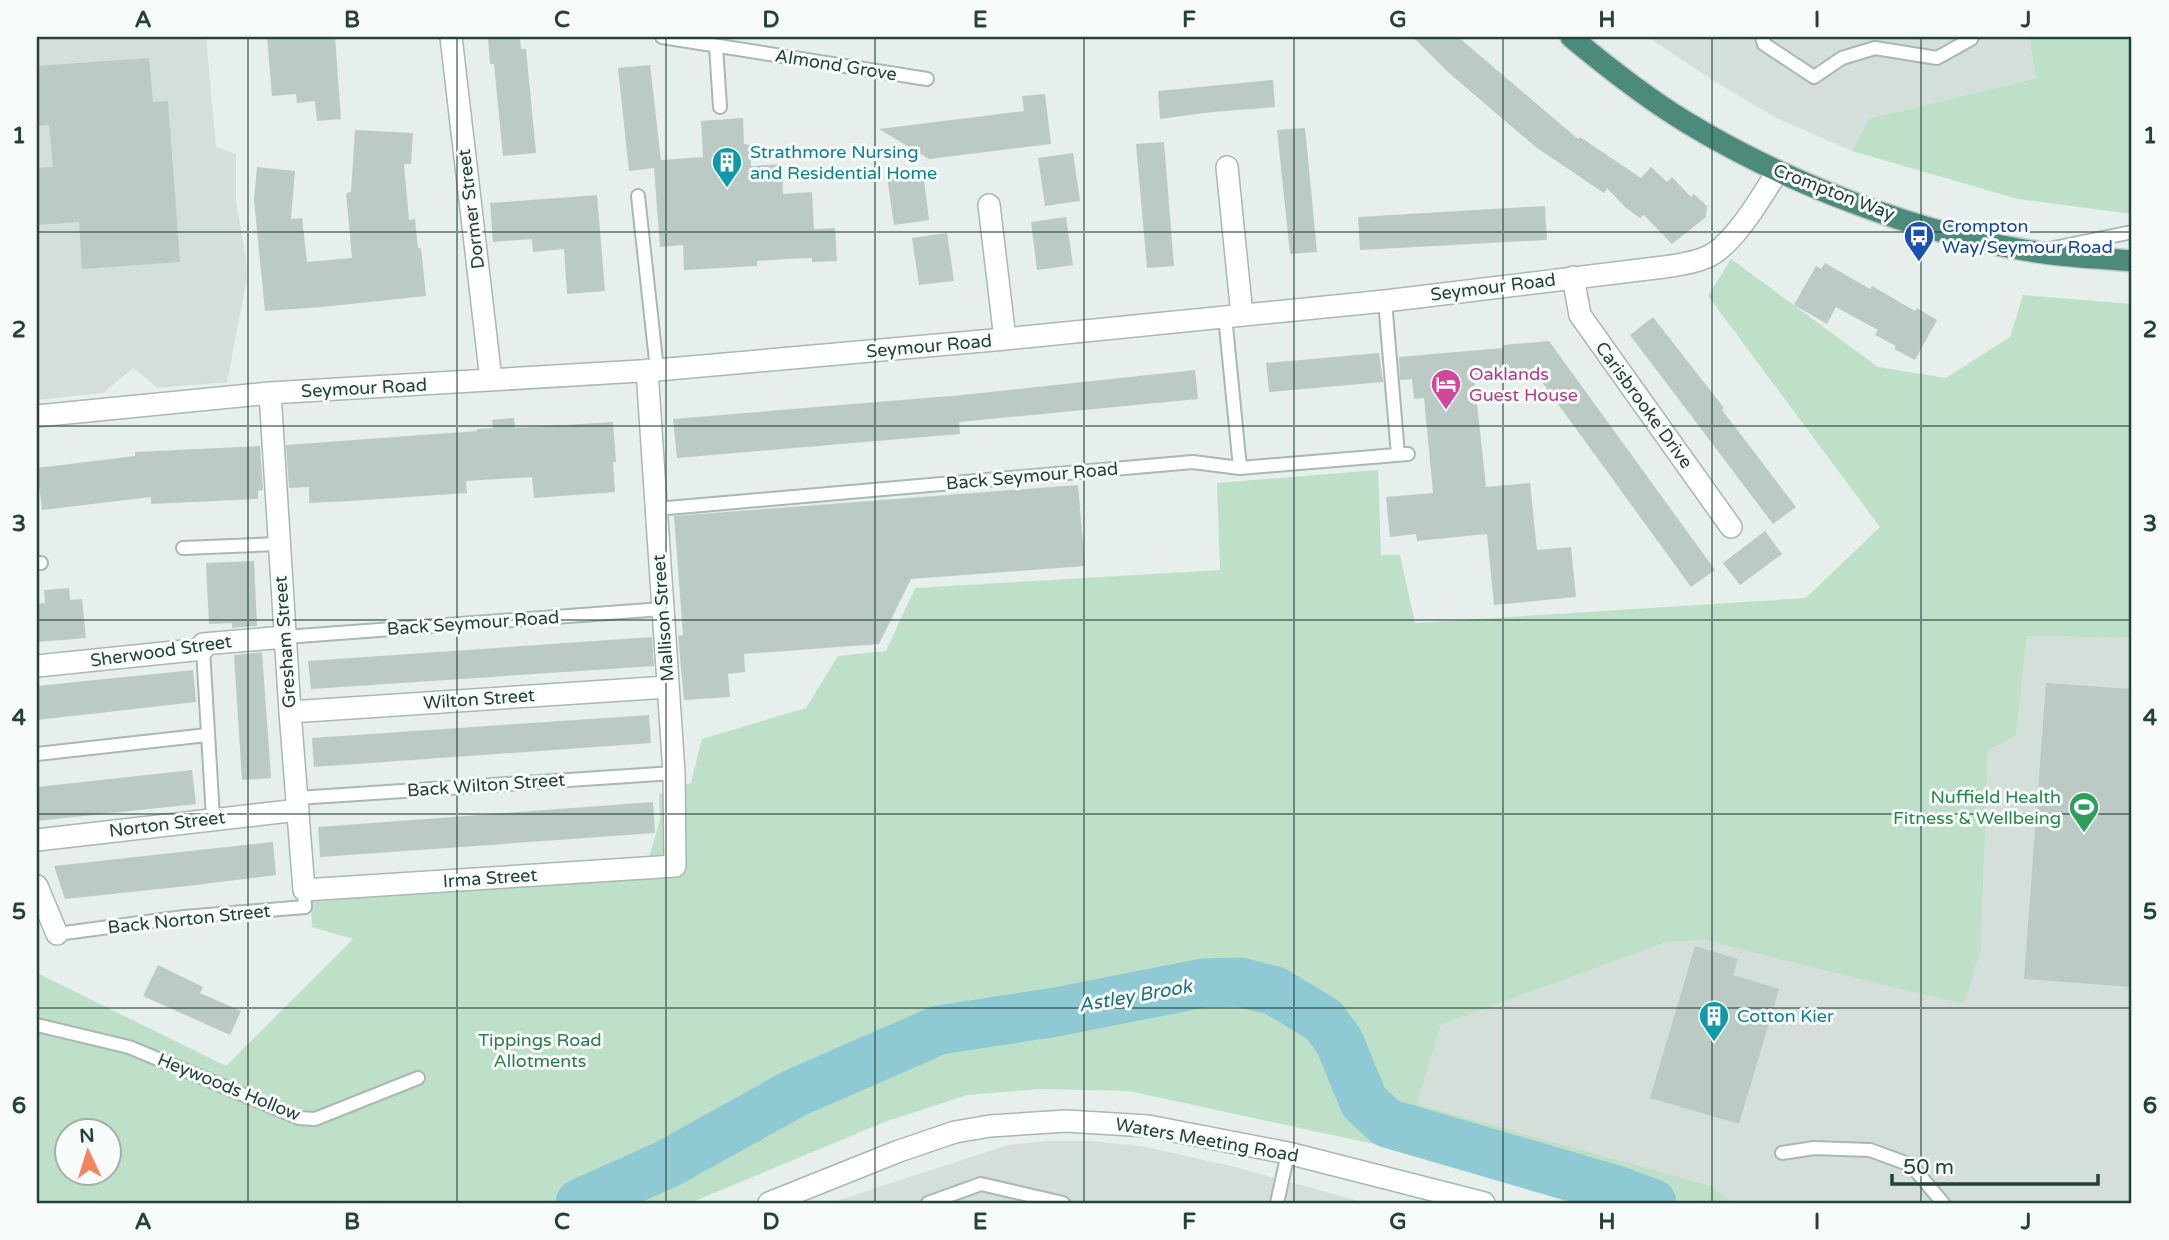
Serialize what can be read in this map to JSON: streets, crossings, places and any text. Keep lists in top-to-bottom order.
{
  "streets": {
    "highway": ["Crompton Way"],
    "street": [
      "Dormer Street",
      "Seymour Road",
      "Carisbrooke Drive",
      "Mallison Street",
      "Gresham Street",
      "Sherwood Street",
      "Wilton Street",
      "Norton Street",
      "Irma Street",
      "Waters Meeting Road"
    ],
    "lane": [
      "Almond Grove",
      "Back Seymour Road",
      "Back Wilton Street",
      "Back Norton Street",
      "Heywoods Hollow"
    ]
  },
  "crossings": [
    ["Crompton Way", "Seymour Road"],
    ["Dormer Street", "Seymour Road"],
    ["Seymour Road", "Carisbrooke Drive"],
    ["Seymour Road", "Back Seymour Road"],
    ["Seymour Road", "Mallison Street"],
    ["Seymour Road", "Gresham Street"],
    ["Back Seymour Road", "Mallison Street"],
    ["Back Seymour Road", "Gresham Street"],
    ["Back Seymour Road", "Sherwood Street"],
    ["Mallison Street", "Wilton Street"],
    ["Mallison Street", "Back Wilton Street"],
    ["Mallison Street", "Irma Street"],
    ["Gresham Street", "Sherwood Street"],
    ["Gresham Street", "Wilton Street"],
    ["Gresham Street", "Back Wilton Street"],
    ["Gresham Street", "Norton Street"],
    ["Gresham Street", "Irma Street"],
    ["Gresham Street", "Back Norton Street"],
    ["Back Wilton Street", "Norton Street"],
    ["Irma Street", "Back Norton Street"]
  ],
  "water": ["Astley Brook"],
  "parks": ["Tippings Road Allotments"],
  "places": {
    "building": ["Strathmore Nursing and Residential Home", "Cotton Kier"],
    "bus stop": ["Crompton Way/Seymour Road"],
    "hotel": ["Oaklands Guest House"],
    "sports": ["Nuffield Health Fitness & Wellbeing"]
  },
  "scale_bar": "50 m",
  "north": "top",
  "grid": {
    "columns": [
      "A",
      "B",
      "C",
      "D",
      "E",
      "F",
      "G",
      "H",
      "I",
      "J"
    ],
    "rows": [
      "1",
      "2",
      "3",
      "4",
      "5",
      "6"
    ]
  }
}
